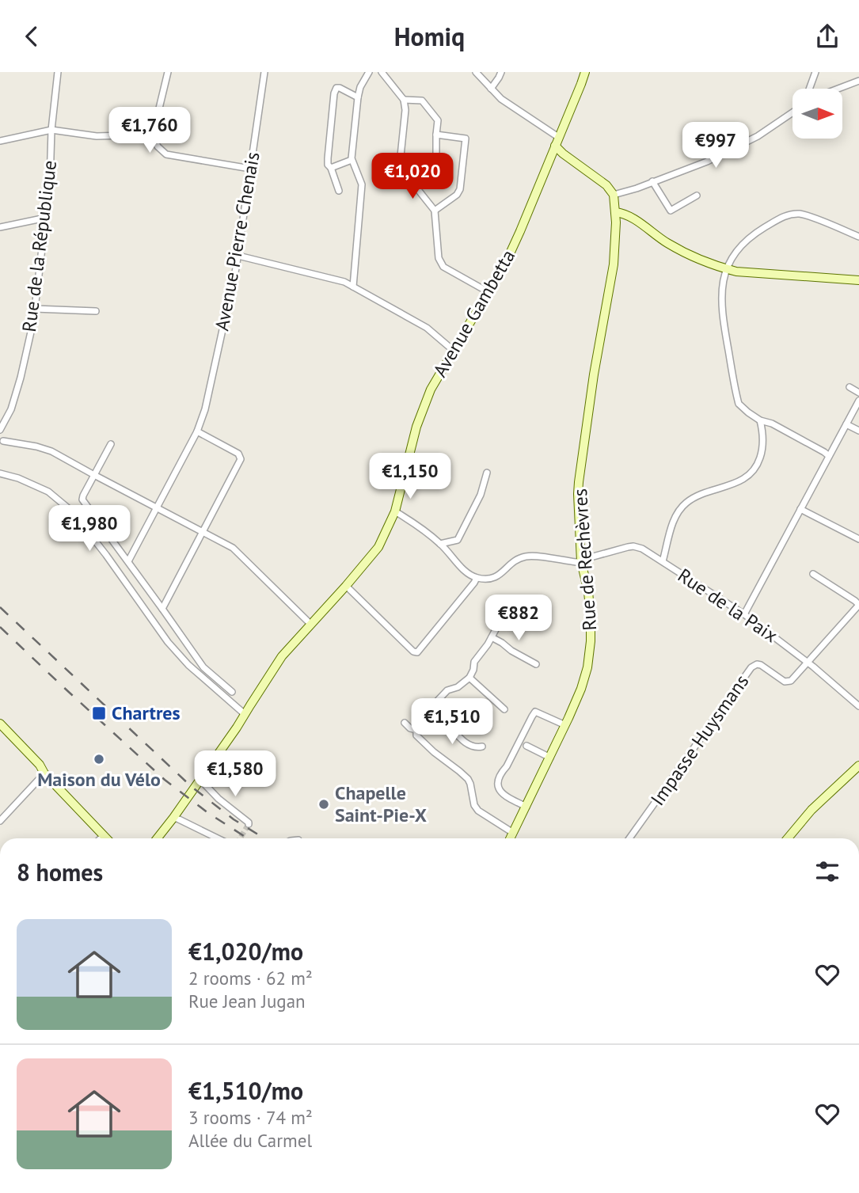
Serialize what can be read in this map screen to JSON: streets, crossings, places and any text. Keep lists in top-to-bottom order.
{
  "streets": {
    "street": [
      "Avenue Pierre Chenais",
      "Rue de la République",
      "Avenue Gambetta",
      "Rue de Rechèvres",
      "Rue de la Paix",
      "Impasse Huysmans"
    ]
  },
  "crossings": [
    ["Rue de Rechèvres", "Rue de la Paix"],
    ["Rue de la Paix", "Impasse Huysmans"]
  ],
  "places": {
    "transit": ["Chartres"],
    "other": ["Maison du Vélo", "Chapelle Saint-Pie-X"]
  },
  "north": "right",
  "page": {
    "header": "Homiq",
    "price": [
      "€1,760",
      "€997",
      "€1,020",
      "€1,150",
      "€1,980",
      "€882",
      "€1,510",
      "€1,580"
    ],
    "heading": "8 homes",
    "list": [
      {
        "name": "€1,020/mo",
        "note": "2 rooms · 62 m² · Rue Jean Jugan"
      },
      {
        "name": "€1,510/mo",
        "note": "3 rooms · 74 m² · Allée du Carmel"
      }
    ]
  }
}
